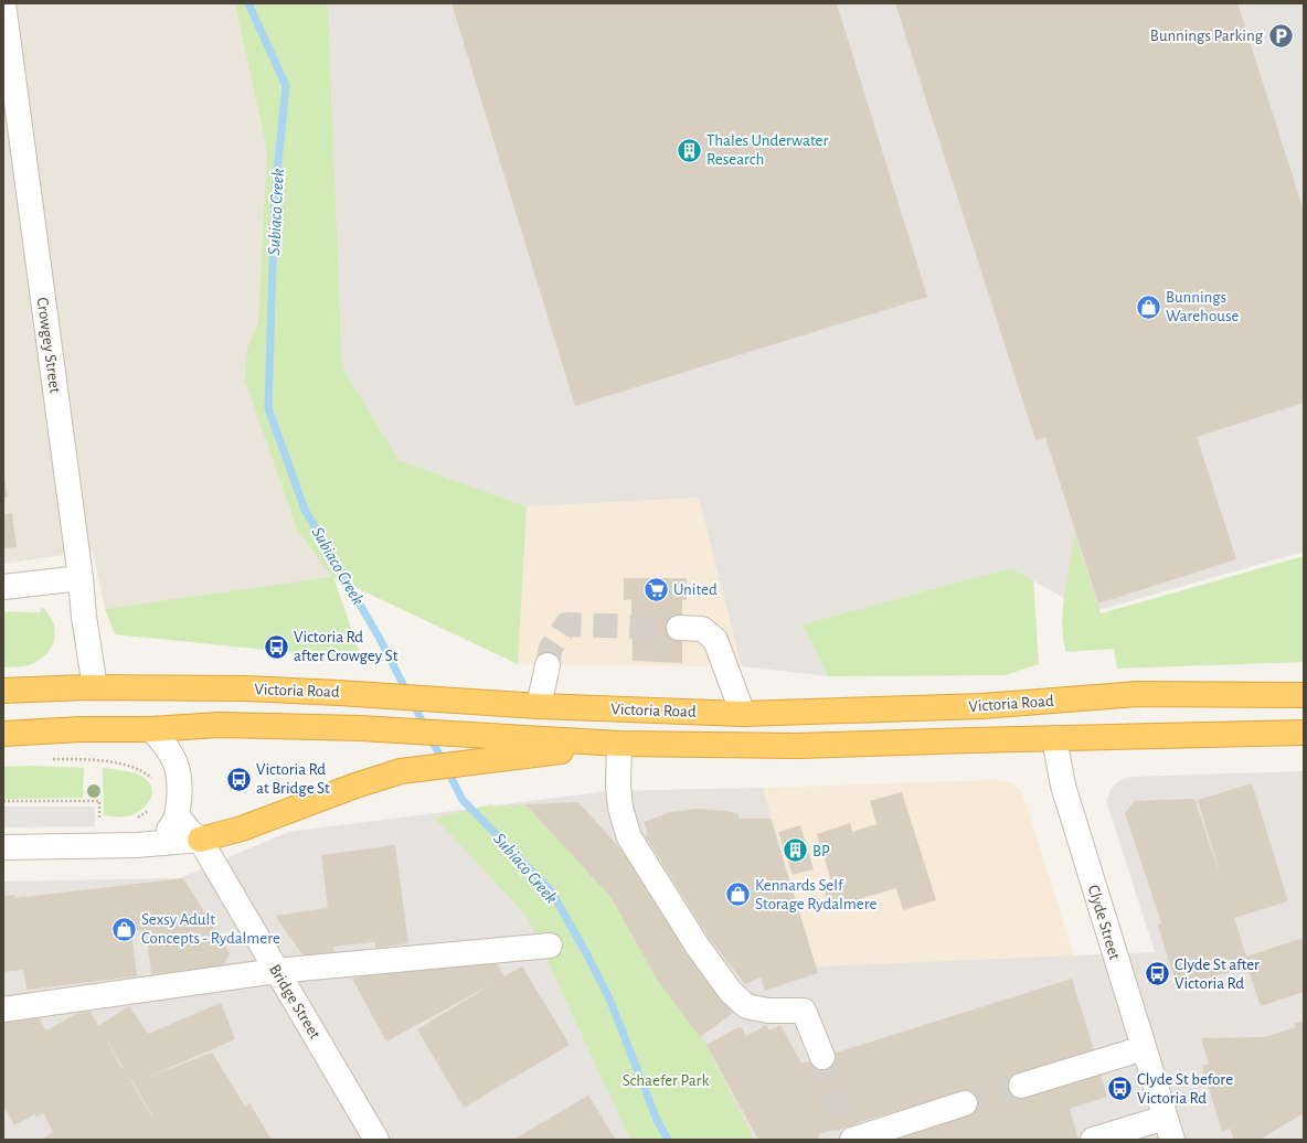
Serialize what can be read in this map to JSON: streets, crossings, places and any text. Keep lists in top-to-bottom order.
{
  "streets": {
    "highway": ["Victoria Road", "Clyde Street"],
    "street": ["Crowgey Street", "Bridge Street"]
  },
  "crossings": [
    ["Crowgey Street", "Victoria Road"],
    ["Victoria Road", "Clyde Street"]
  ],
  "water": ["Subiaco Creek"],
  "parks": ["Schaefer Park"],
  "places": {
    "parking": ["Bunnings Parking"],
    "building": ["Thales Underwater Research", "BP"],
    "shop": ["Bunnings Warehouse", "Kennards Self Storage Rydalmere", "Sexsy Adult Concepts - Rydalmere"],
    "supermarket": ["United"],
    "bus stop": [
      "Victoria Rd after Crowgey St",
      "Victoria Rd at Bridge St",
      "Clyde St after Victoria Rd",
      "Clyde St before Victoria Rd"
    ]
  }
}
